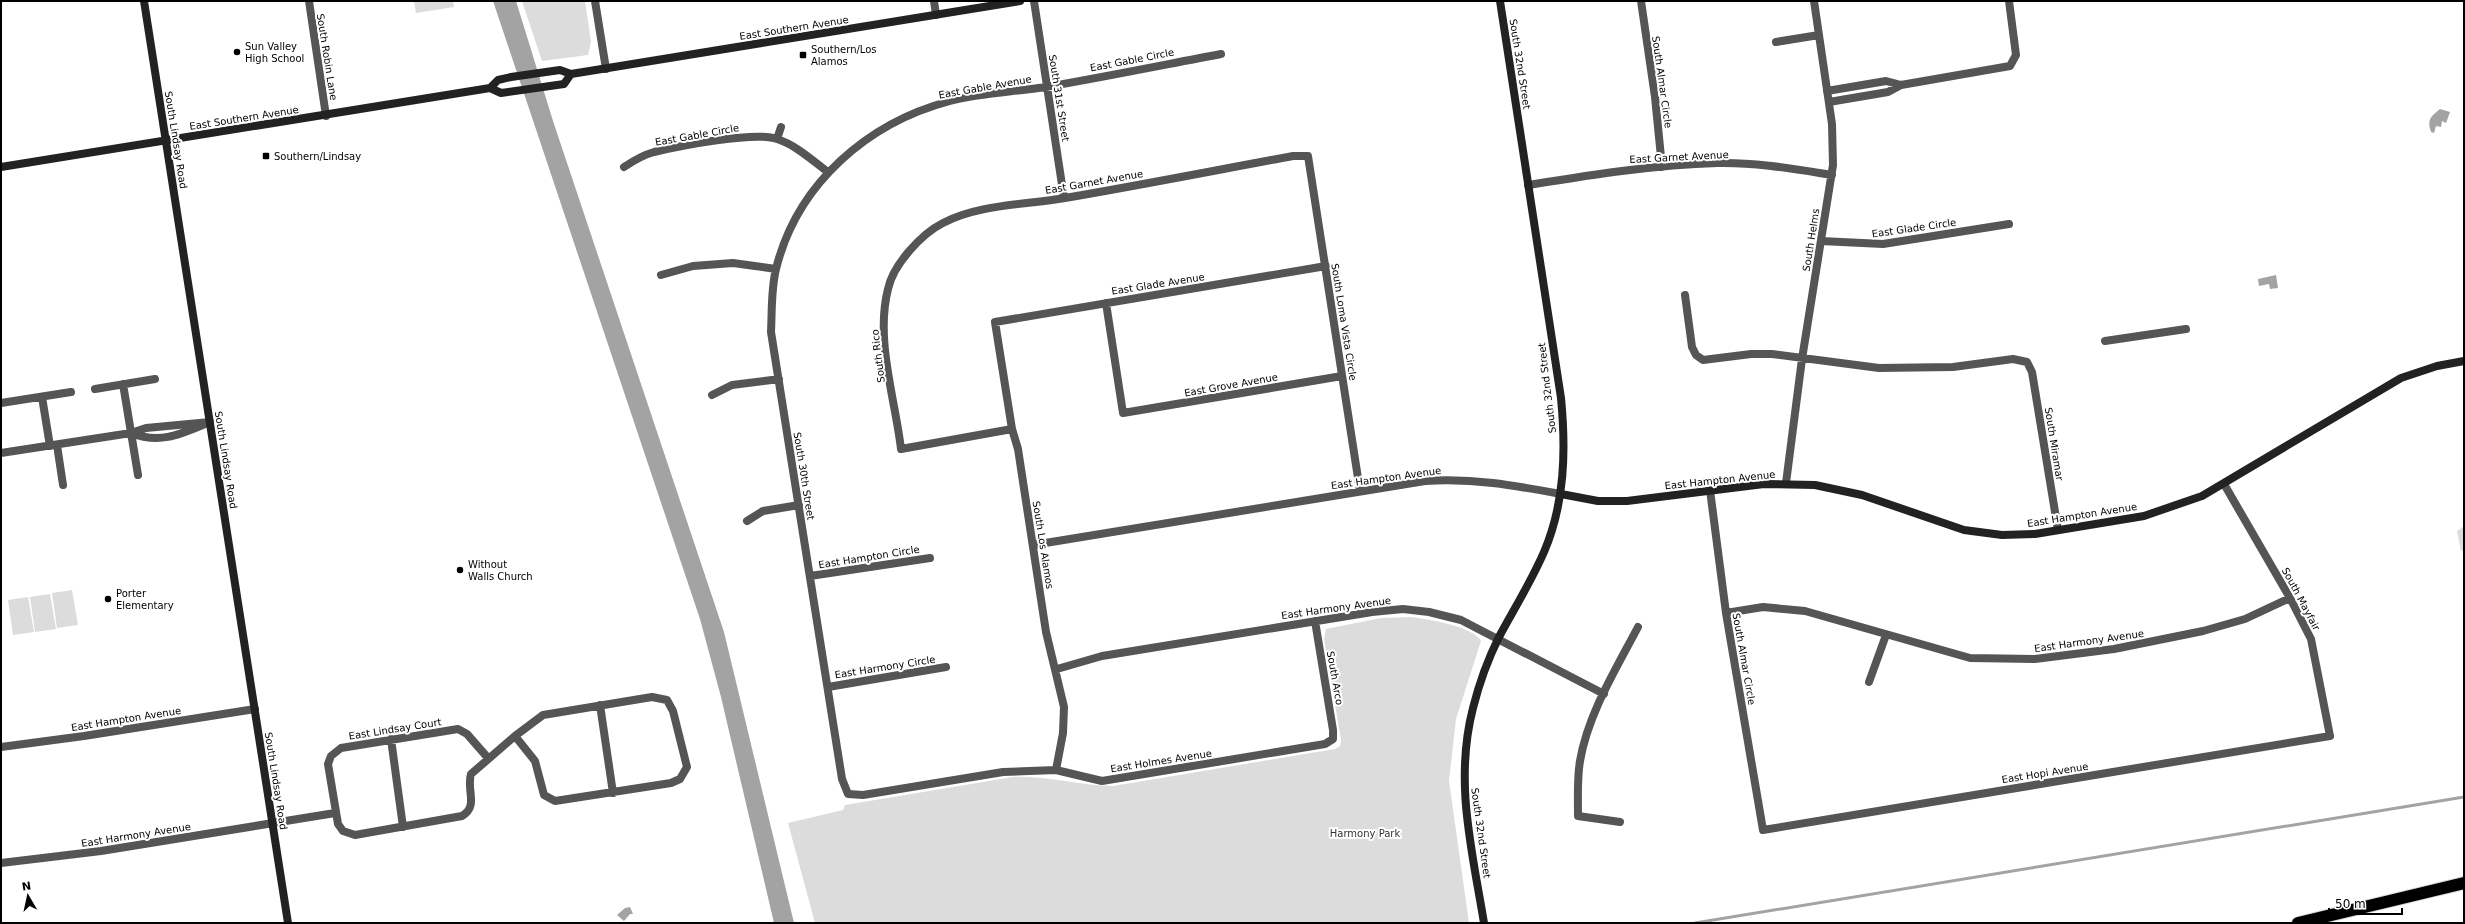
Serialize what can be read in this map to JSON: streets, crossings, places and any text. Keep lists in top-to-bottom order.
{
  "streets": {
    "main road": [
      "East Southern Avenue",
      "South 32nd Street",
      "South Lindsay Road",
      "East Hampton Avenue"
    ],
    "street": [
      "South Robin Lane",
      "East Gable Circle",
      "South Almar Circle",
      "East Gable Avenue",
      "South 31st Street",
      "East Garnet Avenue",
      "East Glade Circle",
      "South Helms",
      "East Glade Avenue",
      "South Loma Vista Circle",
      "South Rico",
      "East Grove Avenue",
      "South Miramar",
      "South 30th Street",
      "South Los Alamos",
      "East Hampton Circle",
      "South Mayfair",
      "East Harmony Avenue",
      "East Harmony Circle",
      "South Arco",
      "East Lindsay Court",
      "East Holmes Avenue",
      "East Hopi Avenue"
    ]
  },
  "crossings": [
    ["East Southern Avenue", "South Robin Lane"],
    ["East Southern Avenue", "South Lindsay Road"],
    ["East Gable Circle", "East Gable Avenue"],
    ["East Gable Circle", "South 31st Street"],
    ["East Gable Circle", "South 30th Street"],
    ["South 32nd Street", "East Garnet Avenue"],
    ["South 32nd Street", "East Hampton Avenue"],
    ["South 32nd Street", "East Harmony Avenue"],
    ["South Almar Circle", "East Garnet Avenue"],
    ["South Almar Circle", "East Hampton Avenue"],
    ["South Almar Circle", "East Harmony Avenue"],
    ["South Almar Circle", "East Hopi Avenue"],
    ["East Gable Avenue", "South 31st Street"],
    ["East Gable Avenue", "South 30th Street"],
    ["South 31st Street", "East Garnet Avenue"],
    ["South Lindsay Road", "East Hampton Avenue"],
    ["South Lindsay Road", "East Harmony Avenue"],
    ["East Garnet Avenue", "South Helms"],
    ["East Garnet Avenue", "South Loma Vista Circle"],
    ["East Garnet Avenue", "South Rico"],
    ["East Glade Circle", "South Helms"],
    ["South Helms", "South Miramar"],
    ["South Helms", "East Hampton Avenue"],
    ["East Glade Avenue", "South Loma Vista Circle"],
    ["East Glade Avenue", "East Grove Avenue"],
    ["East Glade Avenue", "South Los Alamos"],
    ["South Loma Vista Circle", "East Grove Avenue"],
    ["South Loma Vista Circle", "East Hampton Avenue"],
    ["South Rico", "South Los Alamos"],
    ["South Miramar", "East Hampton Avenue"],
    ["South 30th Street", "East Hampton Circle"],
    ["South 30th Street", "East Harmony Circle"],
    ["South 30th Street", "East Holmes Avenue"],
    ["East Hampton Avenue", "South Los Alamos"],
    ["East Hampton Avenue", "South Mayfair"],
    ["South Los Alamos", "East Harmony Avenue"],
    ["South Los Alamos", "East Holmes Avenue"],
    ["South Mayfair", "East Harmony Avenue"],
    ["South Mayfair", "East Hopi Avenue"],
    ["East Harmony Avenue", "South Arco"],
    ["South Arco", "East Holmes Avenue"]
  ],
  "parks": ["Harmony Park"],
  "places": {
    "other": ["Sun Valley High School", "Without Walls Church", "Porter Elementary"],
    "transit": ["Southern/Los Alamos", "Southern/Lindsay"]
  },
  "scale_bar": "50 m",
  "north": "top"
}
